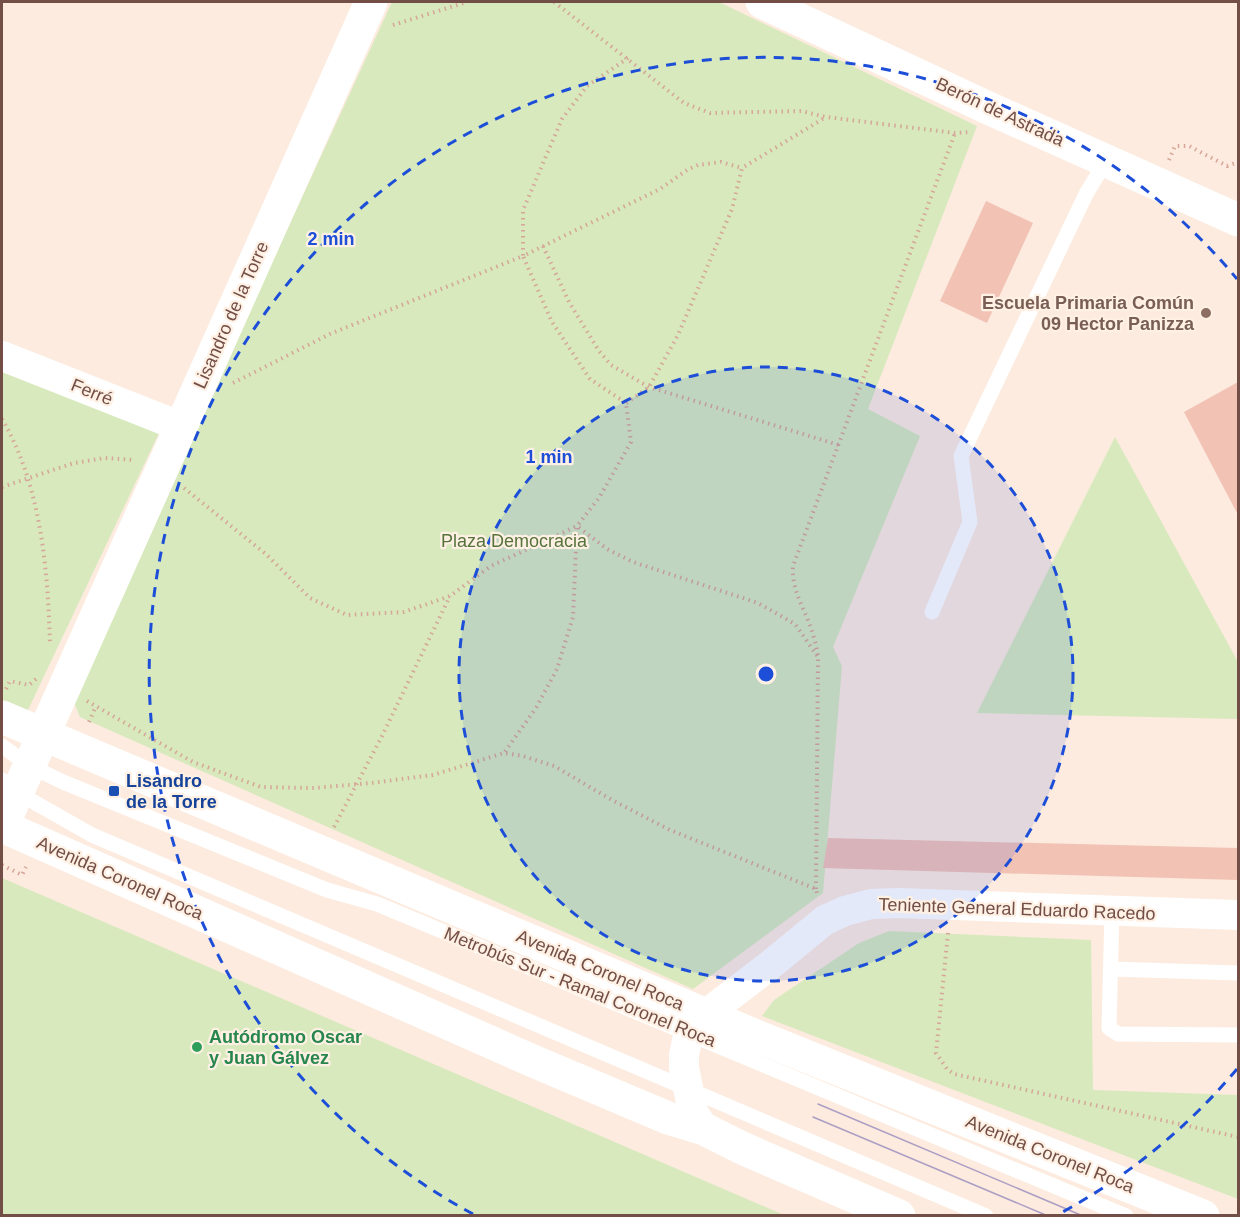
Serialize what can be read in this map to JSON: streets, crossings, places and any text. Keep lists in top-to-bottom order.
{
  "streets": {
    "main road": ["Berón de Astrada", "Lisandro de la Torre", "Avenida Coronel Roca"],
    "street": ["Ferré", "Teniente General Eduardo Racedo"],
    "lane": ["Metrobús Sur - Ramal Coronel Roca"]
  },
  "crossings": [
    ["Lisandro de la Torre", "Ferré"],
    ["Lisandro de la Torre", "Avenida Coronel Roca"],
    ["Lisandro de la Torre", "Metrobús Sur - Ramal Coronel Roca"],
    ["Avenida Coronel Roca", "Teniente General Eduardo Racedo"],
    ["Avenida Coronel Roca", "Metrobús Sur - Ramal Coronel Roca"],
    ["Teniente General Eduardo Racedo", "Metrobús Sur - Ramal Coronel Roca"]
  ],
  "parks": ["Plaza Democracia"],
  "places": {
    "other": ["Escuela Primaria Común 09 Hector Panizza", "Autódromo Oscar y Juan Gálvez"],
    "transit": ["Lisandro de la Torre"]
  },
  "rings": ["2 min", "1 min"]
}
